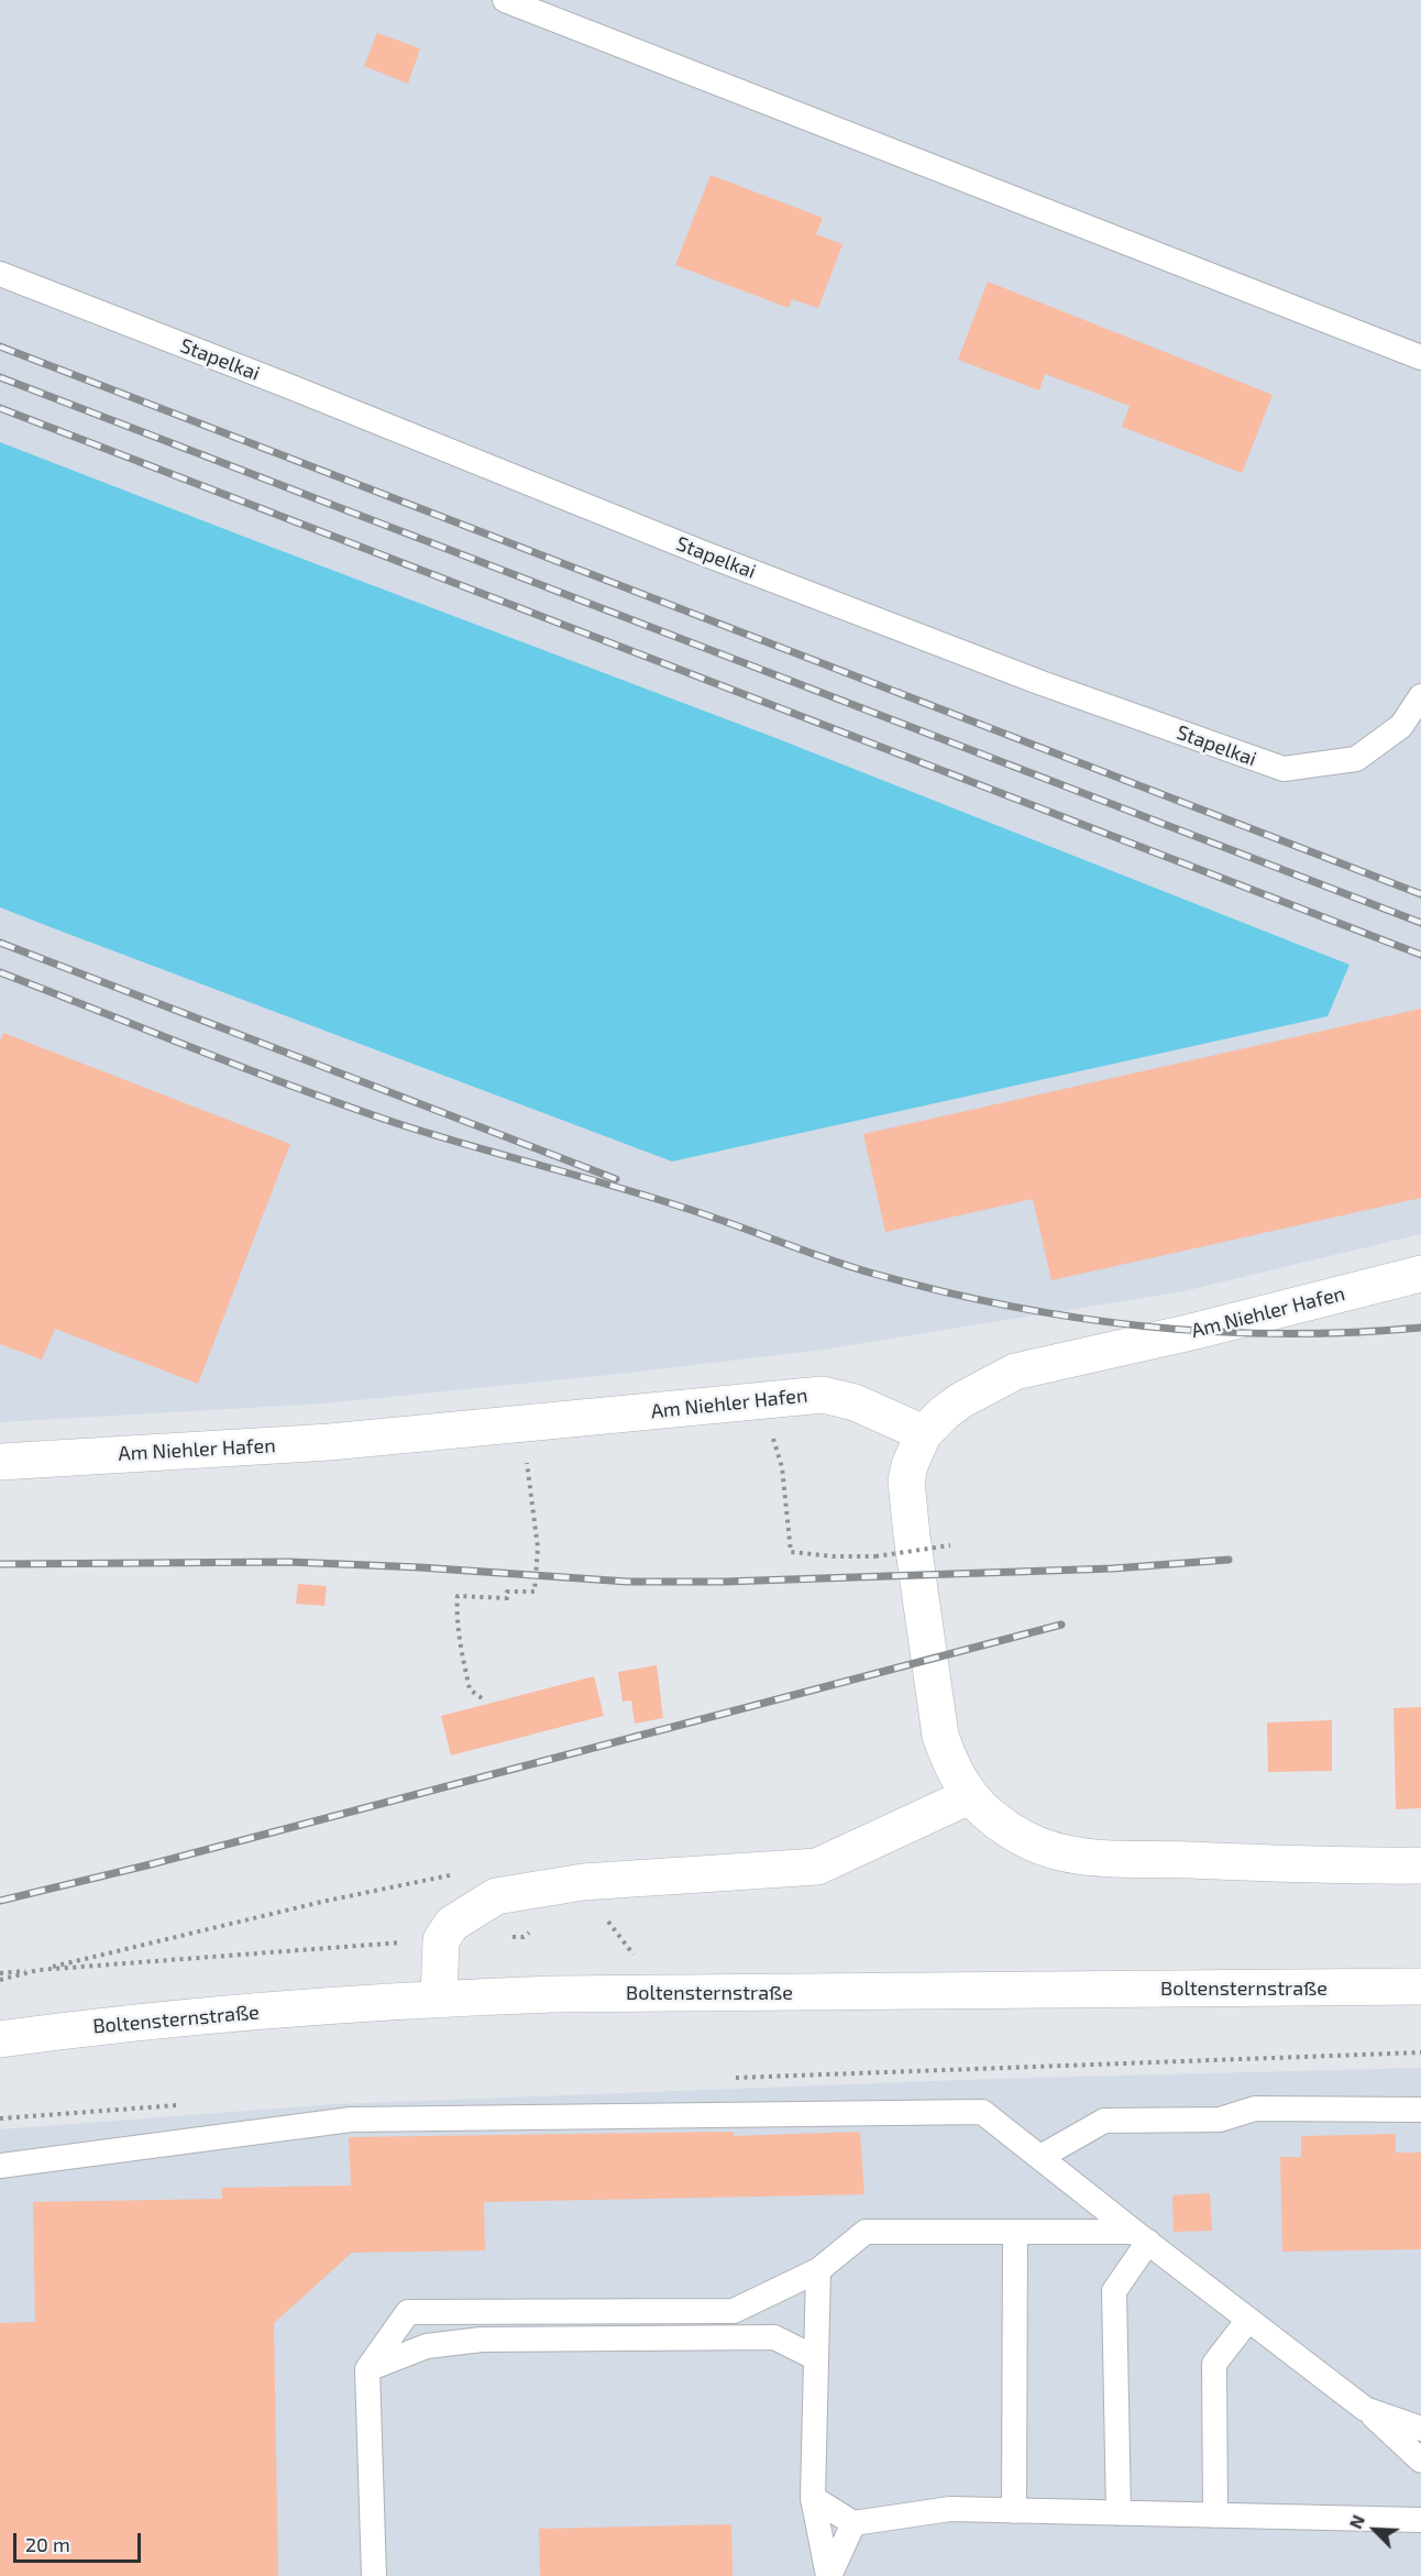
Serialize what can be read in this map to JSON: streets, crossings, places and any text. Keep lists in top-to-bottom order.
{
  "streets": {
    "street": ["Am Niehler Hafen", "Boltensternstraße"],
    "lane": ["Stapelkai"]
  },
  "scale_bar": "20 m",
  "north": "top left"
}
